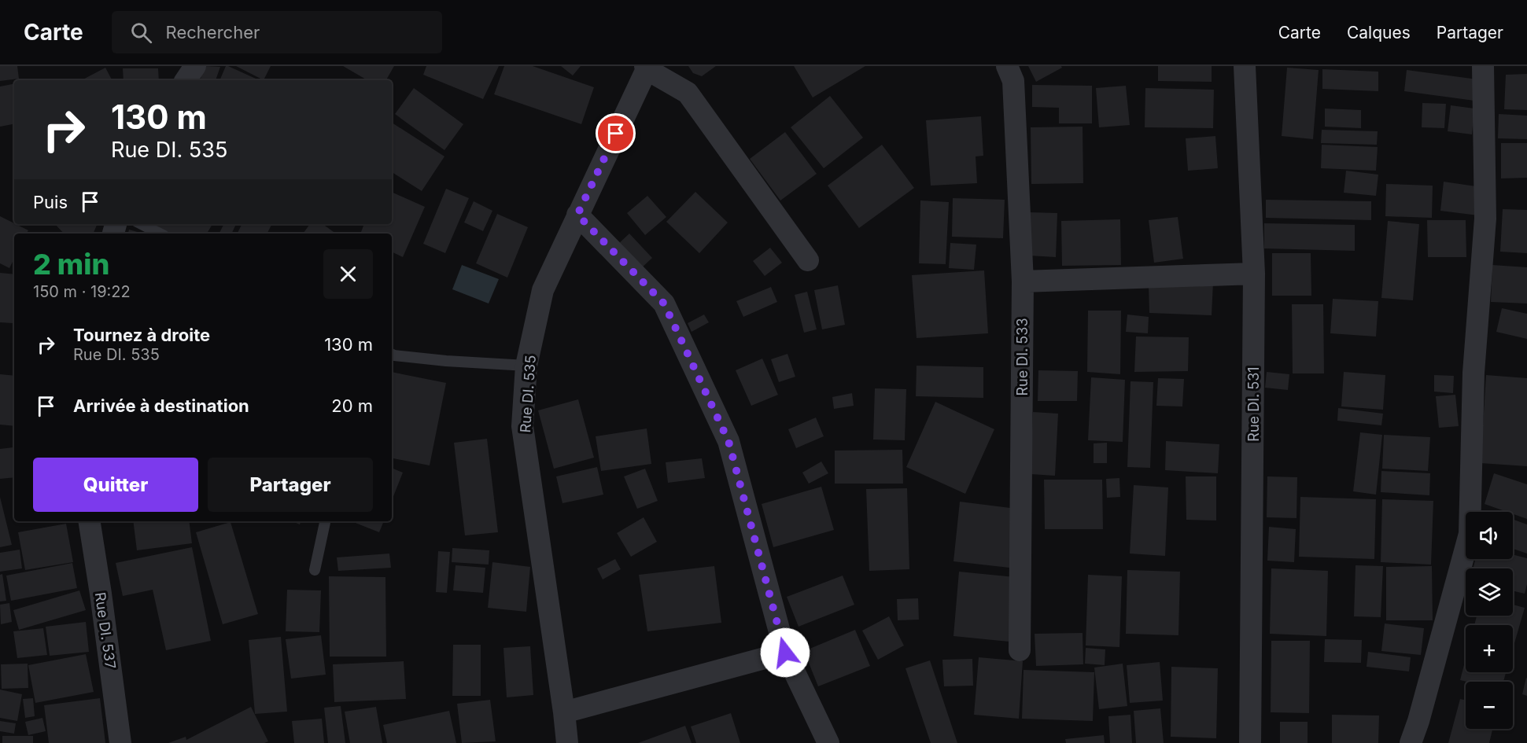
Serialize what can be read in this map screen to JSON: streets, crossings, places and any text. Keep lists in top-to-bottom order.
{
  "streets": {
    "street": [
      "Rue DI. 533",
      "Rue DI. 535",
      "Rue DI. 531",
      "Rue DI. 537"
    ]
  },
  "page": {
    "header": "Carte",
    "search": "Rechercher",
    "nav": ["Carte", "Calques", "Partager"],
    "turn": ["130 m", "Rue DI. 535"],
    "then": "Puis",
    "heading": ["2 min", "150 m · 19:22"],
    "list": [
      {
        "name": "Tournez à droite",
        "note": "Rue DI. 535",
        "value": "130 m"
      },
      {
        "name": "Arrivée à destination",
        "value": "20 m"
      }
    ],
    "buttons": ["Quitter", "Partager"],
    "map_buttons": ["+", "−"]
  }
}
